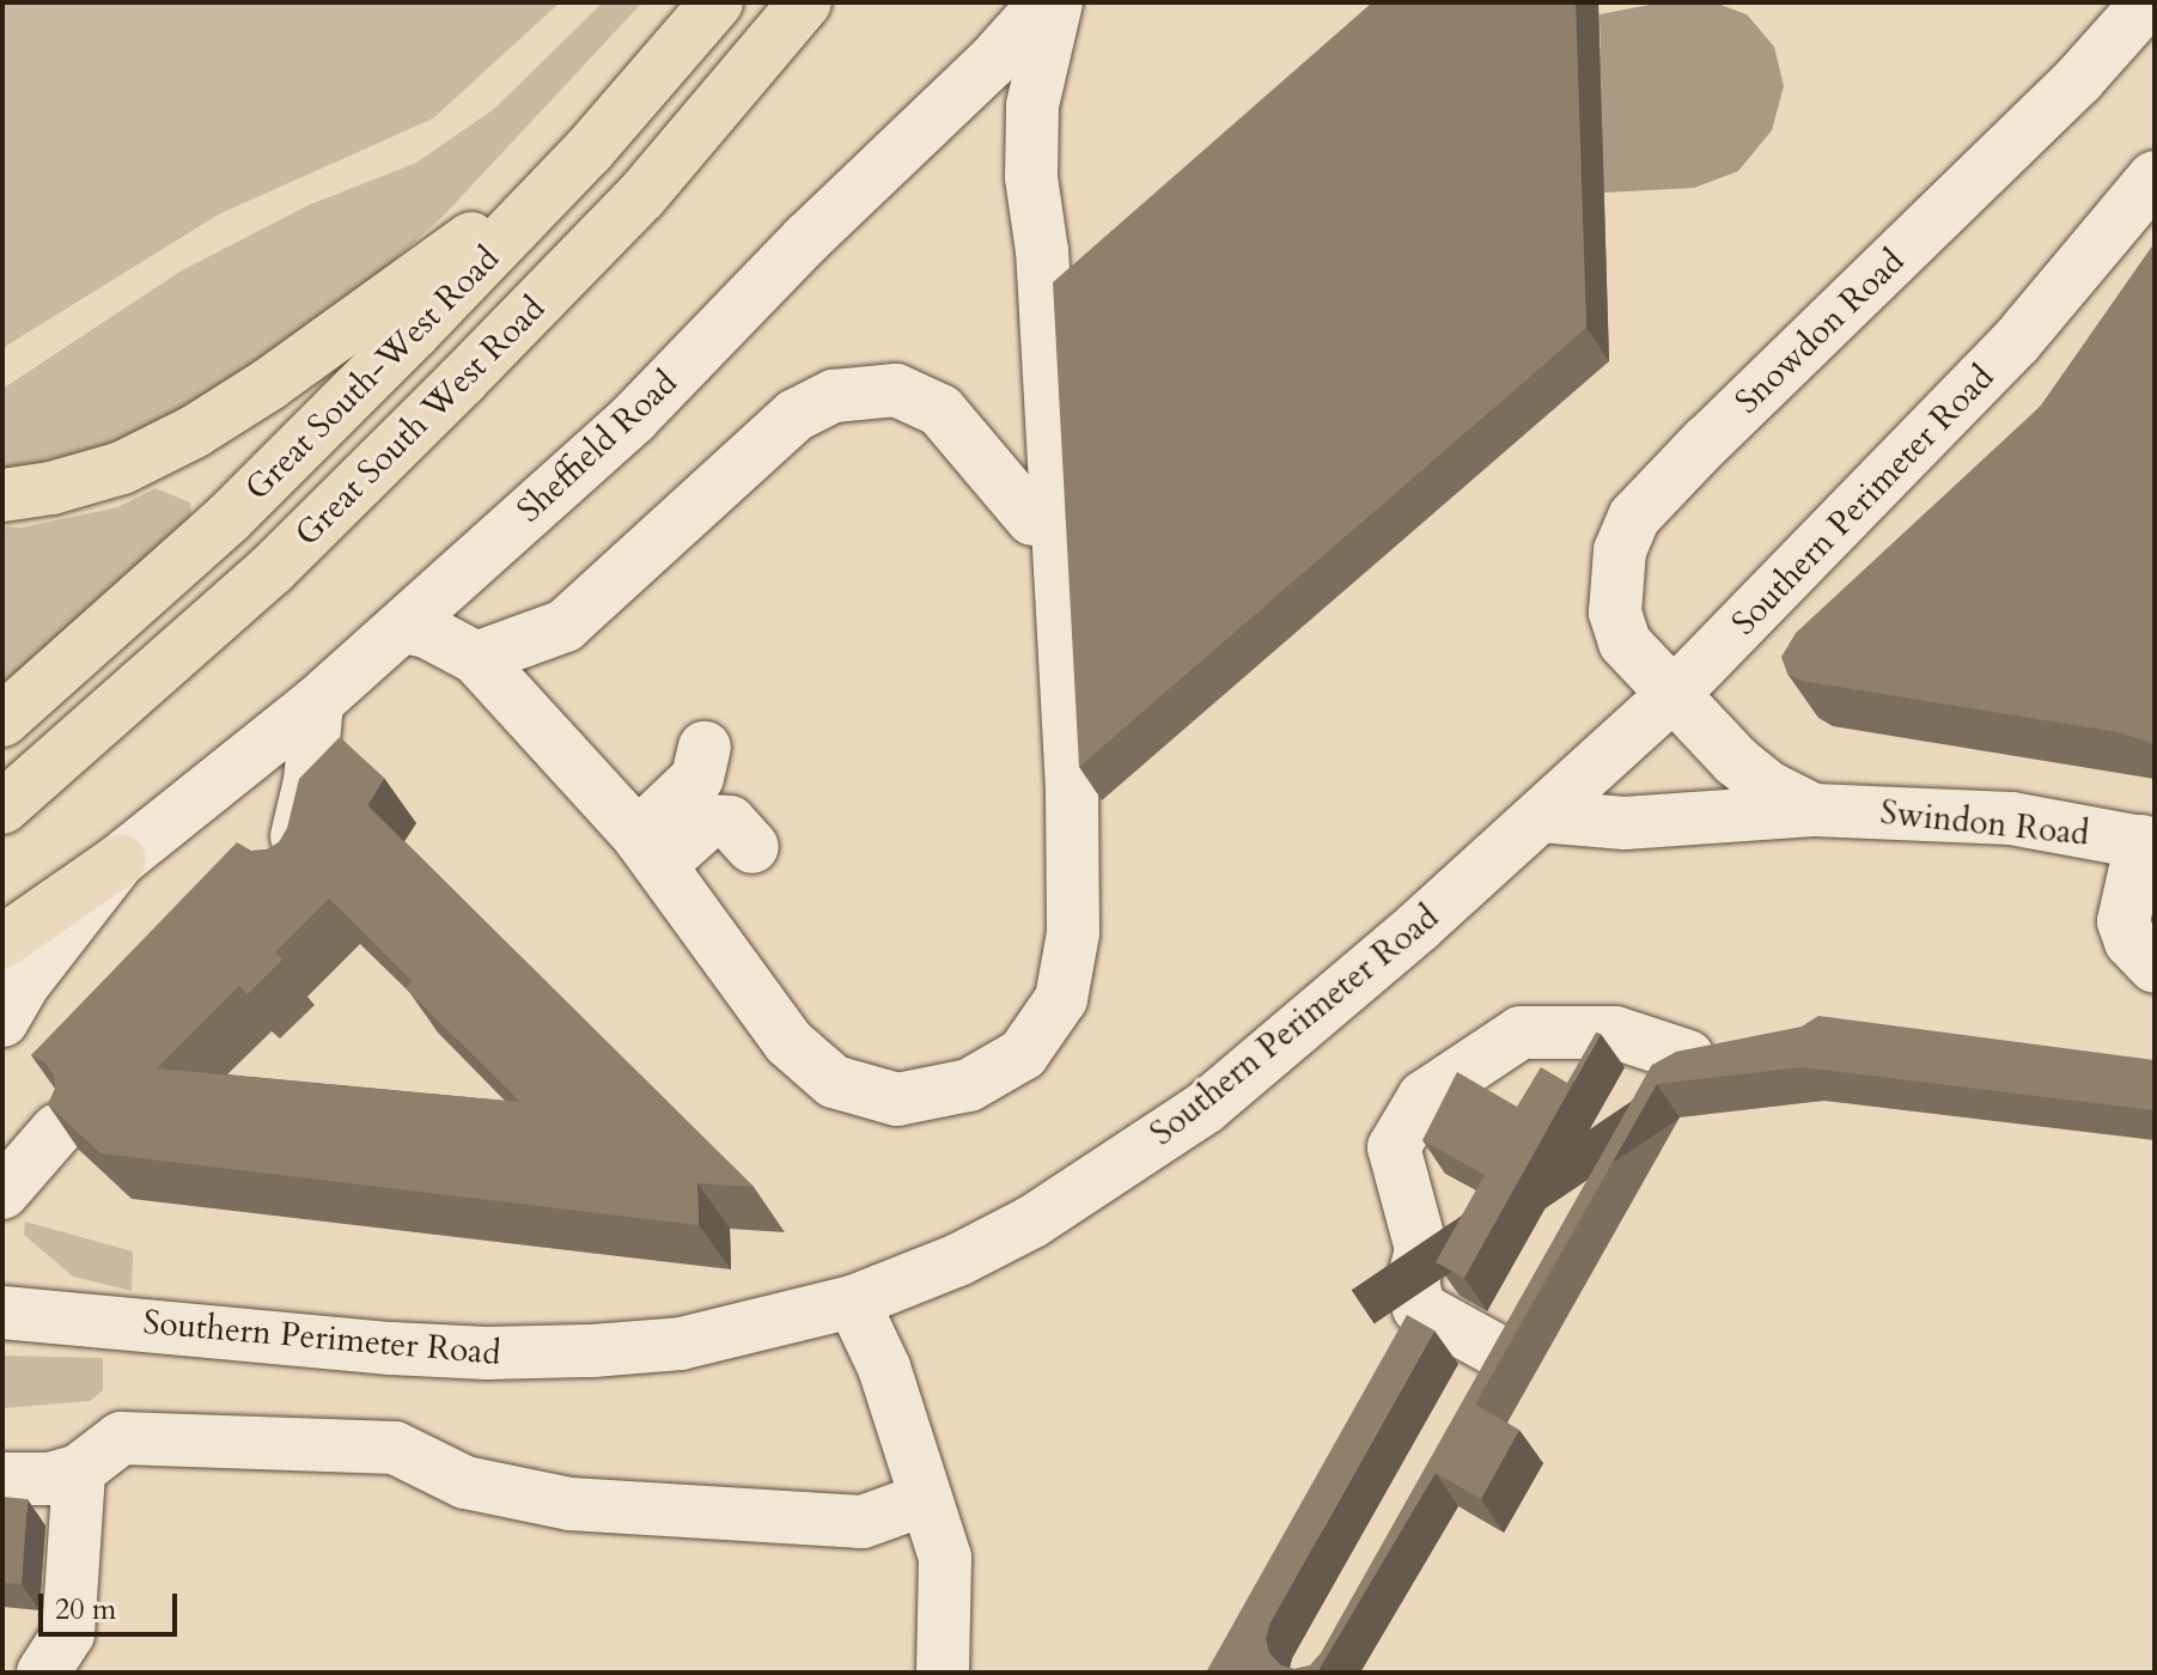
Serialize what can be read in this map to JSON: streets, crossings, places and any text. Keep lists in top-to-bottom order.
{
  "streets": {
    "highway": ["Great South-West Road", "Great South West Road"],
    "street": [
      "Snowdon Road",
      "Sheffield Road",
      "Southern Perimeter Road",
      "Swindon Road"
    ]
  },
  "crossings": [
    ["Snowdon Road", "Southern Perimeter Road"],
    ["Snowdon Road", "Swindon Road"],
    ["Southern Perimeter Road", "Swindon Road"]
  ],
  "scale_bar": "20 m"
}
